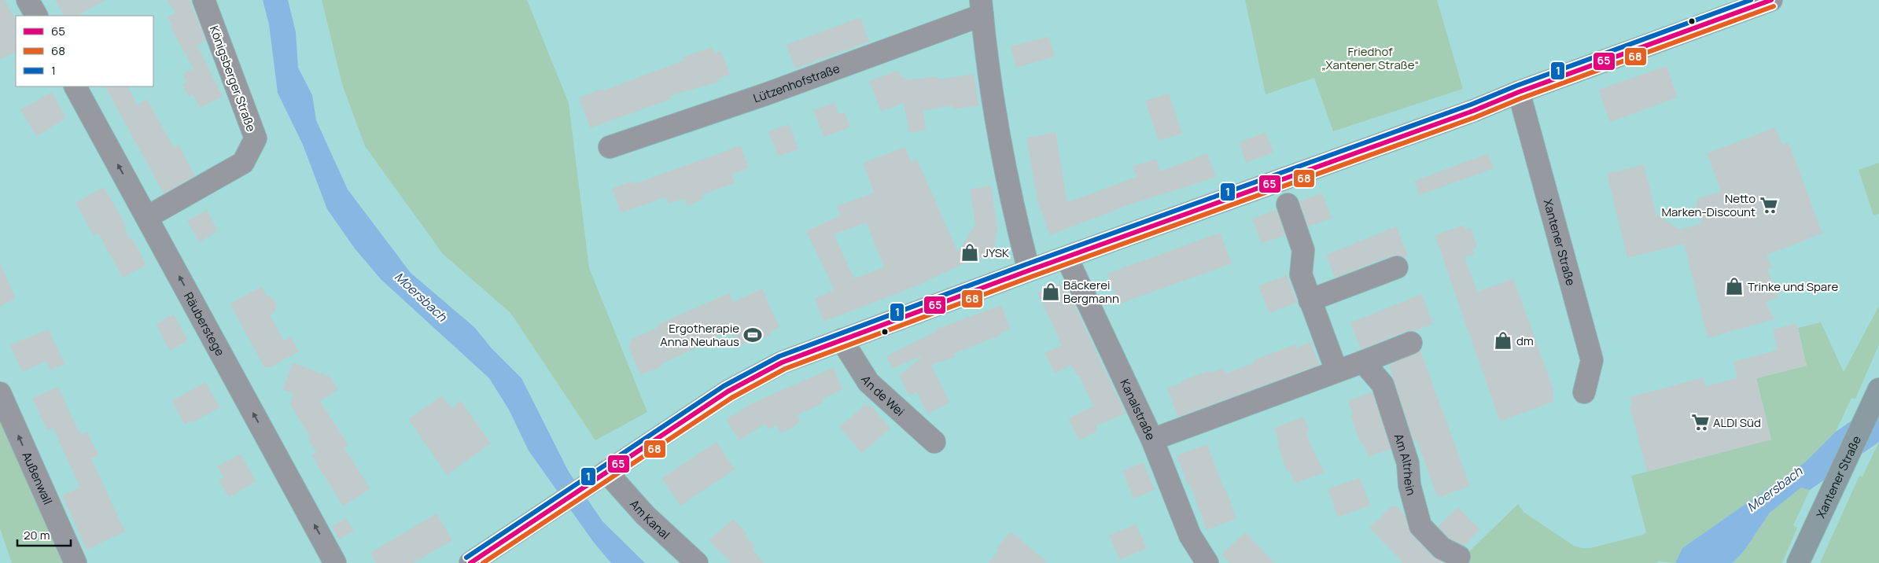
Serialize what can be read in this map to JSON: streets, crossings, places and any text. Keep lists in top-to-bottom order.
{
  "streets": {
    "main road": ["Xantener Straße"],
    "street": [
      "Königsberger Straße",
      "Lützenhofstraße",
      "Räuberstege",
      "An de Wei",
      "Kanalstraße",
      "Am Altrhein",
      "Außenwall",
      "Am Kanal"
    ]
  },
  "crossings": [
    ["Königsberger Straße", "Räuberstege"]
  ],
  "one_way": ["Räuberstege", "Außenwall"],
  "water": ["Moersbach"],
  "parks": ["Friedhof „Xantener Straße“"],
  "places": {
    "supermarket": ["Netto Marken-Discount", "ALDI Süd"],
    "shop": [
      "JYSK",
      "Trinke und Spare",
      "Bäckerei Bergmann",
      "dm"
    ],
    "sports": ["Ergotherapie Anna Neuhaus"]
  },
  "lines": ["transit line 65", "transit line 1", "transit line 68"],
  "legend": ["65", "68", "1"],
  "scale_bar": "20 m"
}
